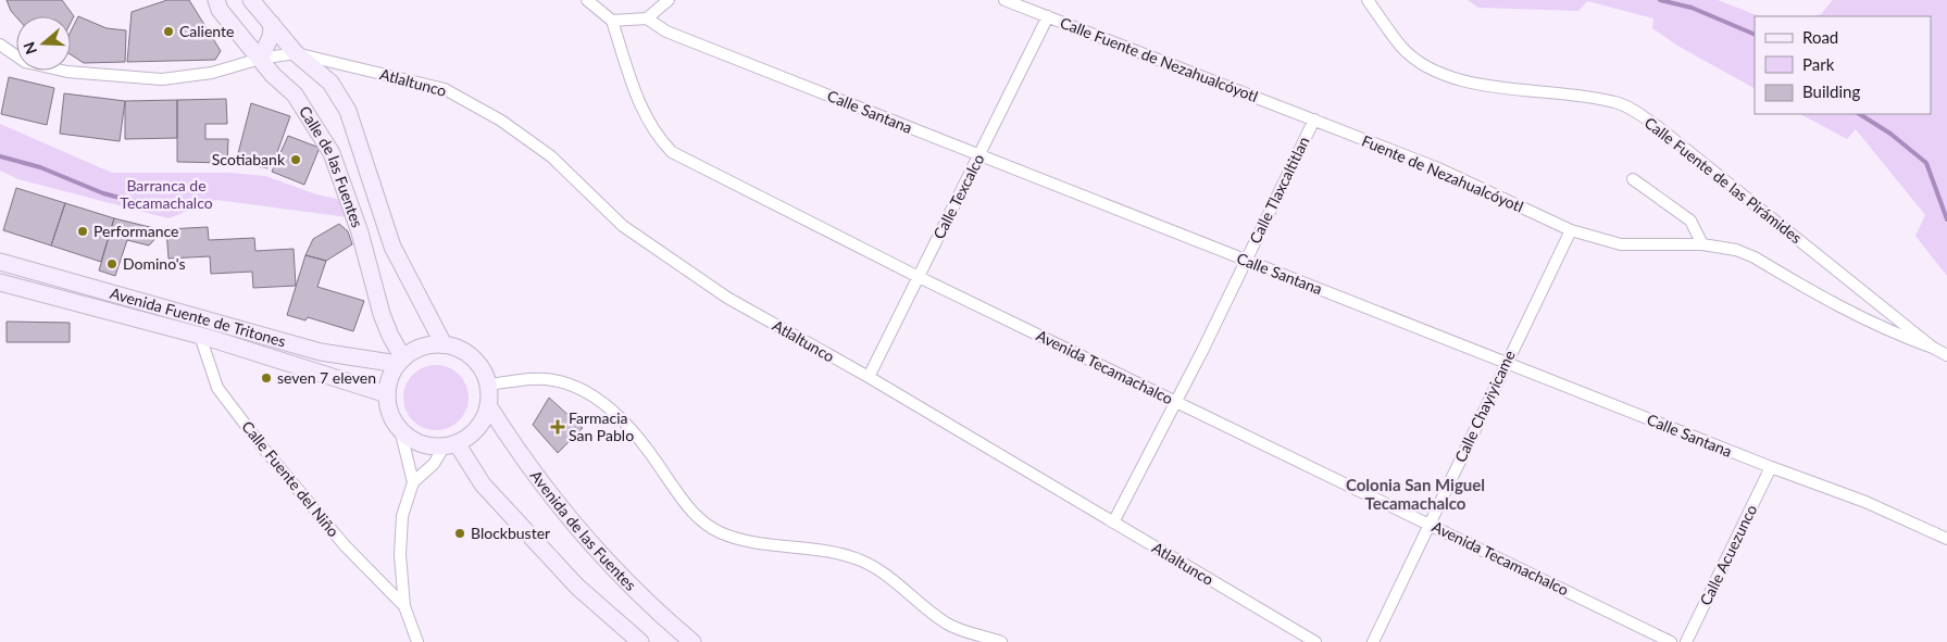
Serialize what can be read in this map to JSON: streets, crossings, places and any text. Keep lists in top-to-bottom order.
{
  "streets": {
    "main road": ["Calle de las Fuentes", "Avenida Fuente de Tritones", "Avenida de las Fuentes"],
    "street": [
      "Calle Fuente de Nezahualcóyotl",
      "Atlaltunco",
      "Calle Santana",
      "Fuente de Nezahualcóyotl",
      "Calle Fuente de las Pirámides",
      "Calle Tlaxcaltitlan",
      "Calle Texcalco",
      "Avenida Tecamachalco",
      "Calle Chayiyicame",
      "Calle Fuente del Niño",
      "Calle Acuezunco"
    ]
  },
  "crossings": [
    ["Calle Fuente de Nezahualcóyotl", "Fuente de Nezahualcóyotl"],
    ["Calle Fuente de Nezahualcóyotl", "Calle Tlaxcaltitlan"],
    ["Calle Fuente de Nezahualcóyotl", "Calle Texcalco"],
    ["Atlaltunco", "Calle de las Fuentes"],
    ["Atlaltunco", "Calle Tlaxcaltitlan"],
    ["Atlaltunco", "Calle Texcalco"],
    ["Calle Santana", "Calle Tlaxcaltitlan"],
    ["Calle Santana", "Calle Texcalco"],
    ["Calle Santana", "Calle Chayiyicame"],
    ["Calle Santana", "Calle Acuezunco"],
    ["Calle de las Fuentes", "Avenida Fuente de Tritones"],
    ["Calle de las Fuentes", "Avenida de las Fuentes"],
    ["Fuente de Nezahualcóyotl", "Calle Tlaxcaltitlan"],
    ["Fuente de Nezahualcóyotl", "Calle Chayiyicame"],
    ["Calle Tlaxcaltitlan", "Avenida Tecamachalco"],
    ["Calle Texcalco", "Avenida Tecamachalco"],
    ["Avenida Fuente de Tritones", "Calle Fuente del Niño"],
    ["Avenida Fuente de Tritones", "Avenida de las Fuentes"],
    ["Avenida Tecamachalco", "Calle Chayiyicame"]
  ],
  "districts": ["Colonia San Miguel Tecamachalco"],
  "parks": ["Barranca de Tecamachalco"],
  "places": {
    "other": [
      "Caliente",
      "Scotiabank",
      "Performance",
      "Domino's",
      "seven 7 eleven",
      "Blockbuster"
    ],
    "health": ["Farmacia San Pablo"]
  },
  "legend": ["Road", "Park", "Building"],
  "north": "left"
}
